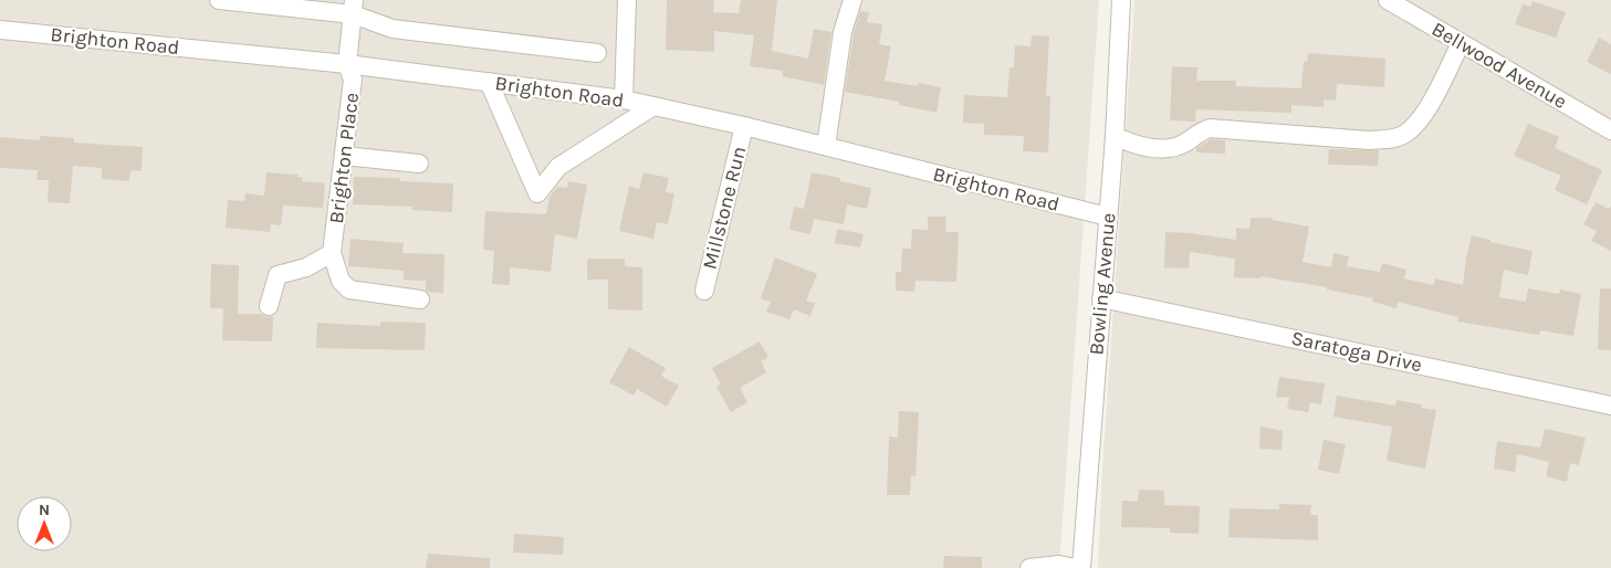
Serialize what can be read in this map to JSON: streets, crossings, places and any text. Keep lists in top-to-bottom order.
{
  "streets": {
    "street": [
      "Brighton Road",
      "Bellwood Avenue",
      "Brighton Place",
      "Millstone Run",
      "Bowling Avenue",
      "Saratoga Drive"
    ]
  },
  "crossings": [
    ["Brighton Road", "Brighton Place"],
    ["Brighton Road", "Millstone Run"],
    ["Brighton Road", "Bowling Avenue"],
    ["Bowling Avenue", "Saratoga Drive"]
  ],
  "north": "top"
}
